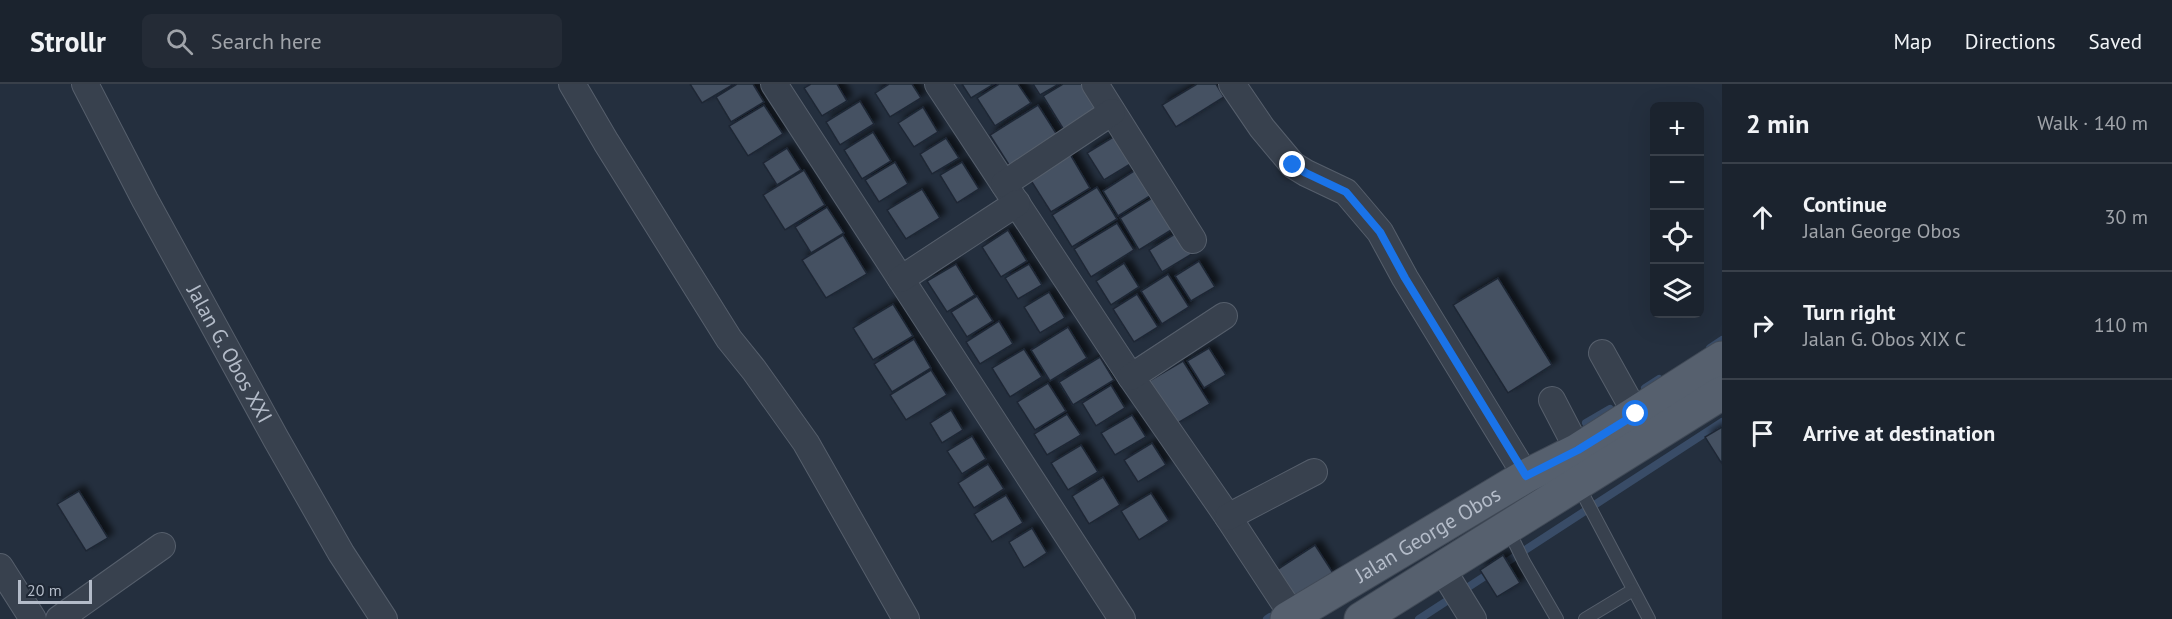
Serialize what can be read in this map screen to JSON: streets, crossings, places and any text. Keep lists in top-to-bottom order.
{
  "streets": {
    "main road": ["Jalan George Obos"],
    "street": ["Jalan G. Obos XXI"]
  },
  "scale_bar": "20 m",
  "page": {
    "header": "Strollr",
    "search": "Search here",
    "nav": ["Map", "Directions", "Saved"],
    "heading": ["2 min", "Walk · 140 m"],
    "map_buttons": ["+", "−"],
    "list": [
      ["Continue", "Jalan George Obos", "30 m"],
      ["Turn right", "Jalan G. Obos XIX C", "110 m"],
      "Arrive at destination"
    ],
    "scale": "20 m"
  }
}
